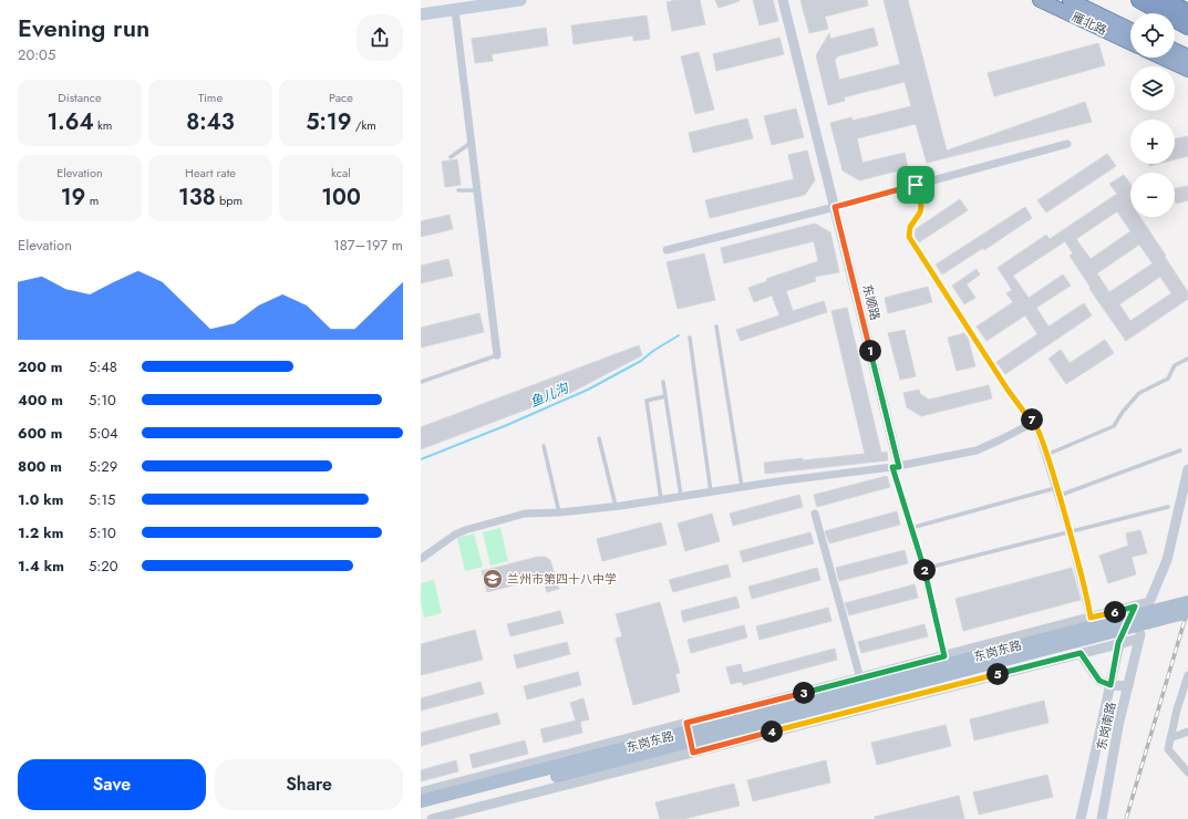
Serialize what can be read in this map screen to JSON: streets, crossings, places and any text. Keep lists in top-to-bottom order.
{
  "streets": {
    "highway": ["雁北路"],
    "main road": ["东岗东路"],
    "street": ["东顺路", "东岗南路"]
  },
  "water": ["鱼儿沟"],
  "places": {
    "school or university": ["兰州市第四十八中学"]
  },
  "page": {
    "heading": ["Evening run", "20:05"],
    "map_buttons": ["+", "−"],
    "stats": [
      ["Distance", "1.64 km"],
      ["Time", "8:43"],
      ["Pace", "5:19 /km"],
      ["Elevation", "19 m"],
      ["Heart rate", "138 bpm"],
      ["kcal", "100"]
    ],
    "chart": ["Elevation", "187–197 m"],
    "pins": [
      "1",
      "7",
      "2",
      "6",
      "5",
      "3",
      "4"
    ],
    "list": [
      {
        "name": "200 m",
        "note": "5:48"
      },
      {
        "name": "400 m",
        "note": "5:10"
      },
      {
        "name": "600 m",
        "note": "5:04"
      },
      {
        "name": "800 m",
        "note": "5:29"
      },
      {
        "name": "1.0 km",
        "note": "5:15"
      },
      {
        "name": "1.2 km",
        "note": "5:10"
      },
      {
        "name": "1.4 km",
        "note": "5:20"
      }
    ],
    "buttons": ["Save", "Share"]
  }
}
